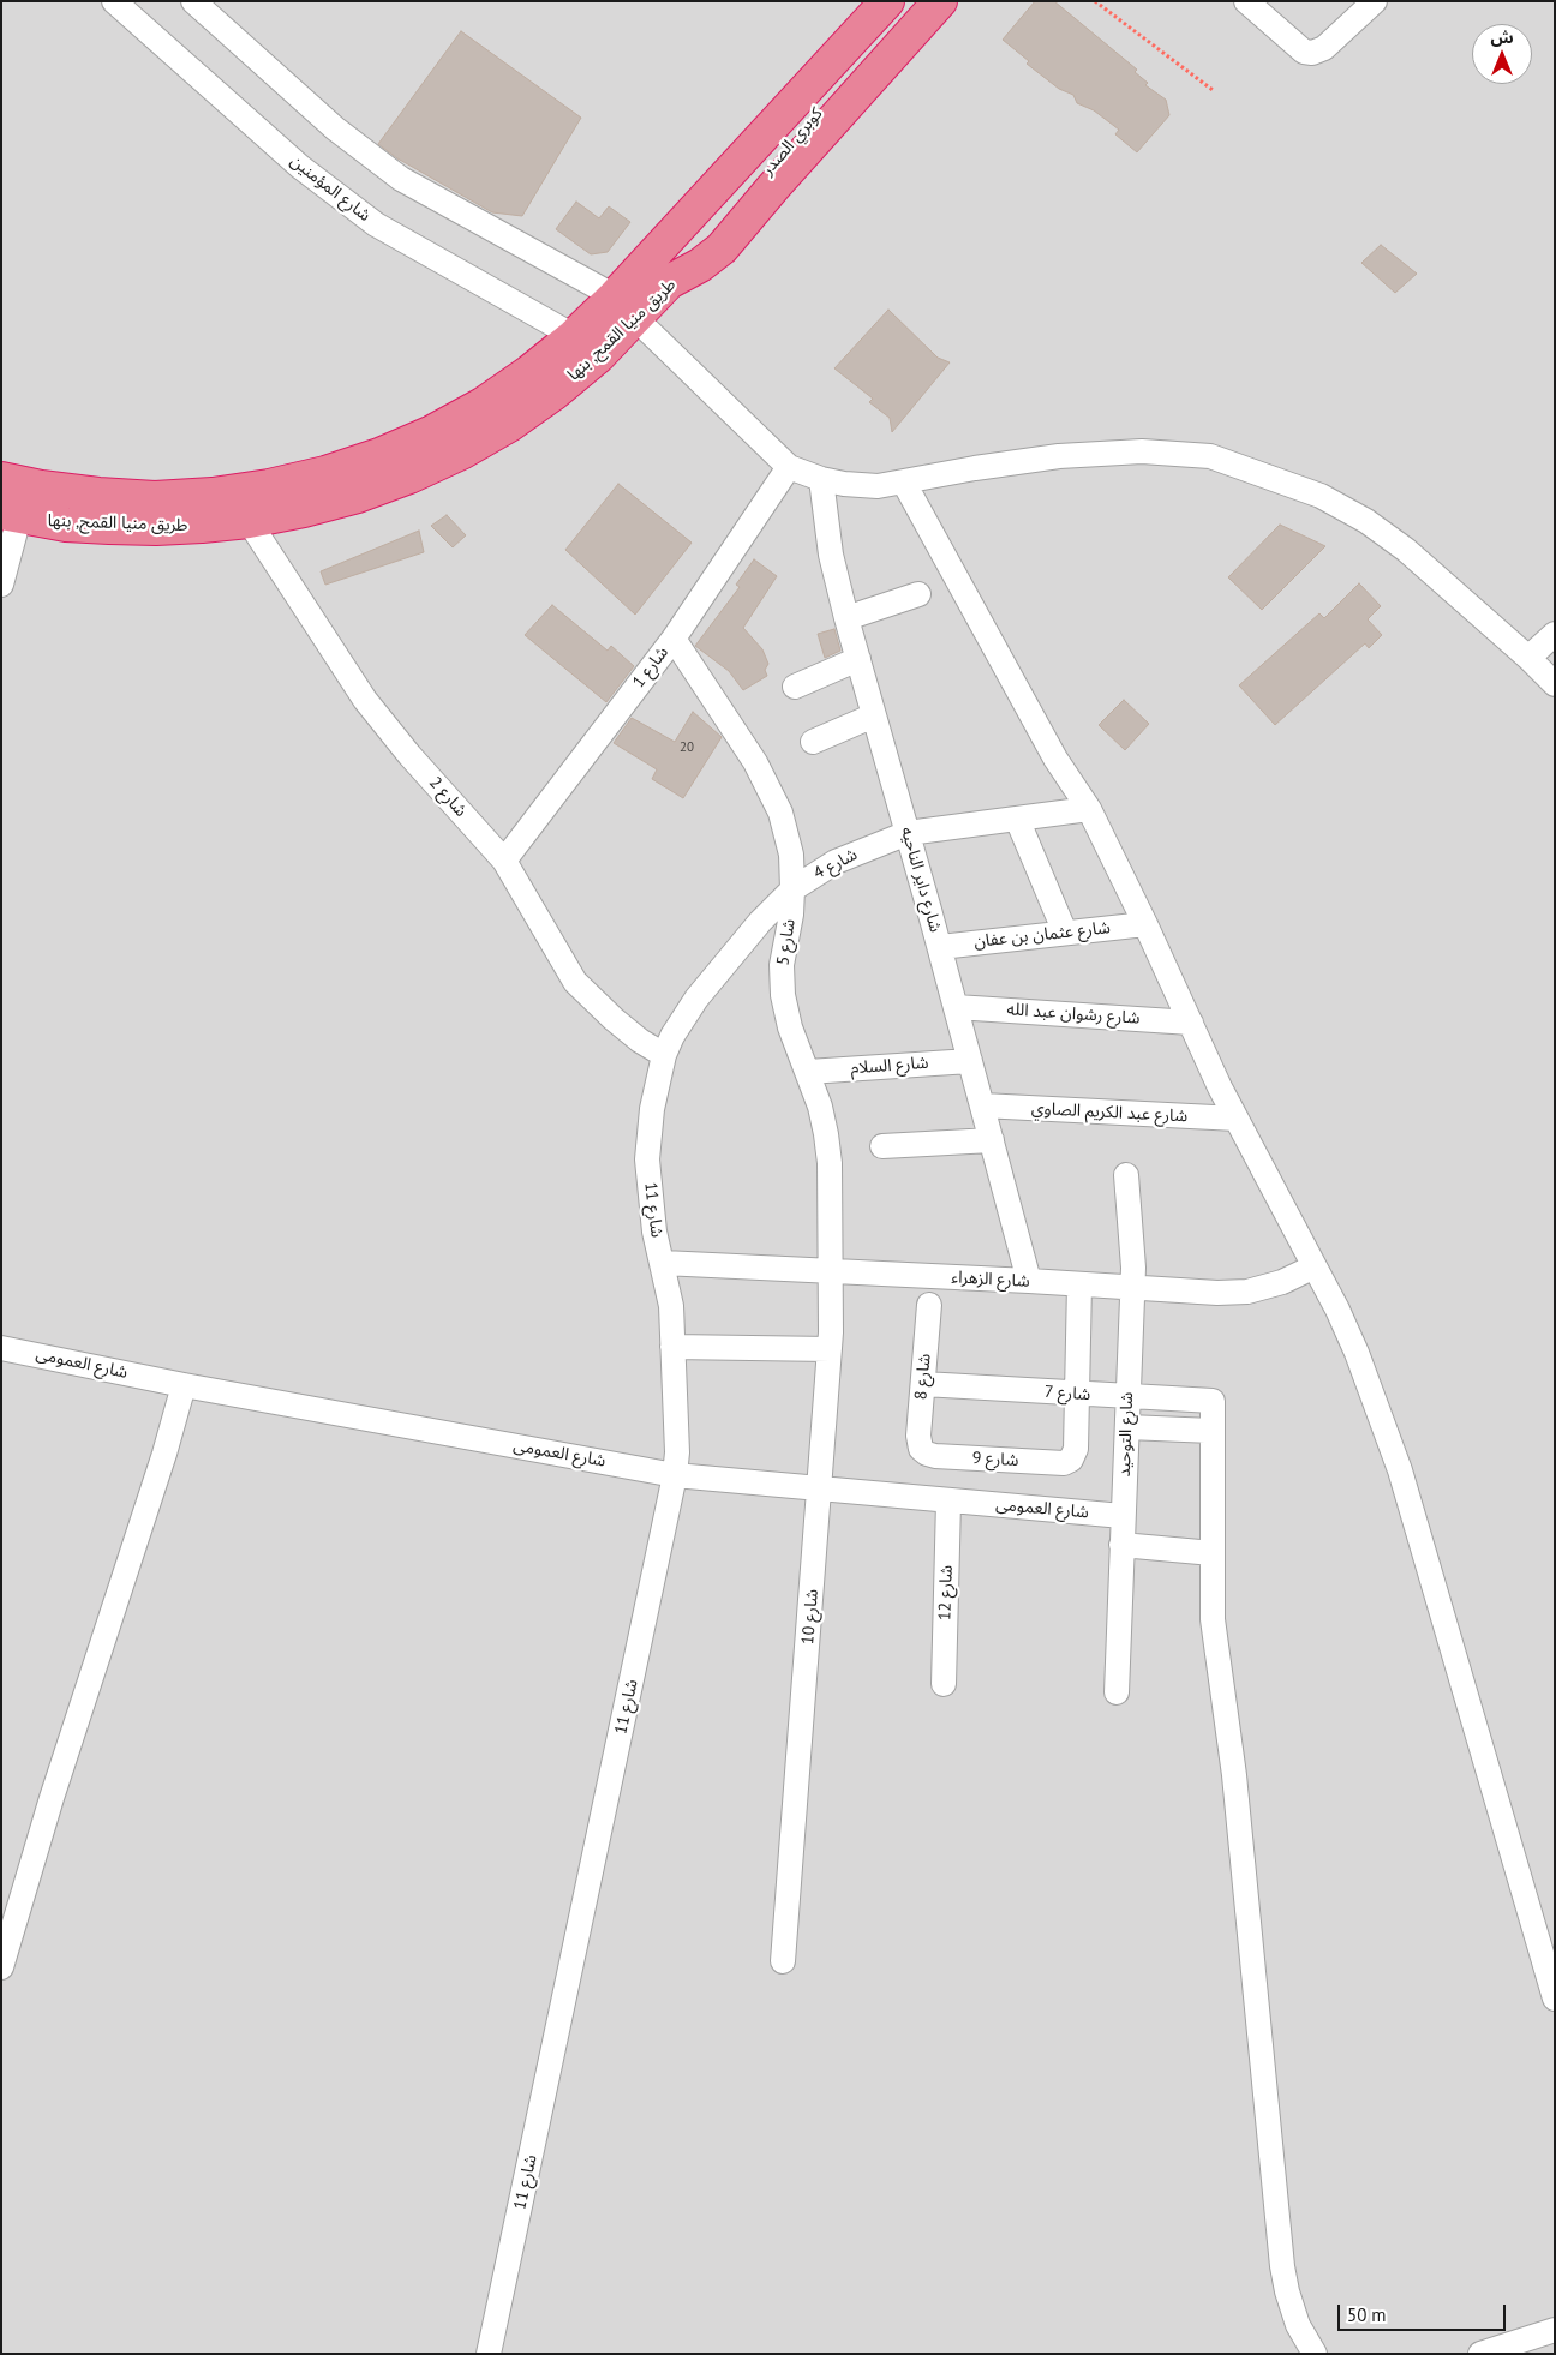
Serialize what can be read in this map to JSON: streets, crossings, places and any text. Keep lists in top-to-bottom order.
{
  "streets": {
    "highway": ["كوبري الصدر", "طريق منيا القمح, بنها"],
    "street": [
      "شارع المؤمنين",
      "شارع 1",
      "شارع 2",
      "شارع 4",
      "شارع داير الناحيه",
      "شارع عثمان بن عفان",
      "شارع 5",
      "شارع رشوان عبد الله",
      "شارع السلام",
      "شارع عبد الكريم الصاوي",
      "شارع 11",
      "شارع الزهراء",
      "شارع العمومى",
      "شارع 8",
      "شارع 7",
      "شارع التوحيد",
      "شارع 9",
      "شارع 12",
      "شارع 10"
    ]
  },
  "crossings": [
    ["كوبري الصدر", "طريق منيا القمح, بنها"],
    ["شارع المؤمنين", "طريق منيا القمح, بنها"],
    ["طريق منيا القمح, بنها", "شارع 2"],
    ["شارع 1", "شارع 2"],
    ["شارع 1", "شارع 5"],
    ["شارع 2", "شارع 4"],
    ["شارع 2", "شارع 11"],
    ["شارع 4", "شارع داير الناحيه"],
    ["شارع 4", "شارع 5"],
    ["شارع 4", "شارع 11"],
    ["شارع داير الناحيه", "شارع عثمان بن عفان"],
    ["شارع داير الناحيه", "شارع رشوان عبد الله"],
    ["شارع داير الناحيه", "شارع السلام"],
    ["شارع داير الناحيه", "شارع عبد الكريم الصاوي"],
    ["شارع داير الناحيه", "شارع الزهراء"],
    ["شارع 5", "شارع السلام"],
    ["شارع 5", "شارع الزهراء"],
    ["شارع 5", "شارع 10"],
    ["شارع 11", "شارع الزهراء"],
    ["شارع 11", "شارع العمومى"],
    ["شارع الزهراء", "شارع التوحيد"],
    ["شارع الزهراء", "شارع 10"],
    ["شارع العمومى", "شارع التوحيد"],
    ["شارع العمومى", "شارع 12"],
    ["شارع العمومى", "شارع 10"],
    ["شارع 8", "شارع 7"],
    ["شارع 8", "شارع 9"],
    ["شارع 7", "شارع التوحيد"],
    ["شارع 7", "شارع 9"]
  ],
  "house_numbers": ["20"],
  "scale_bar": "50 m",
  "north": "top"
}
